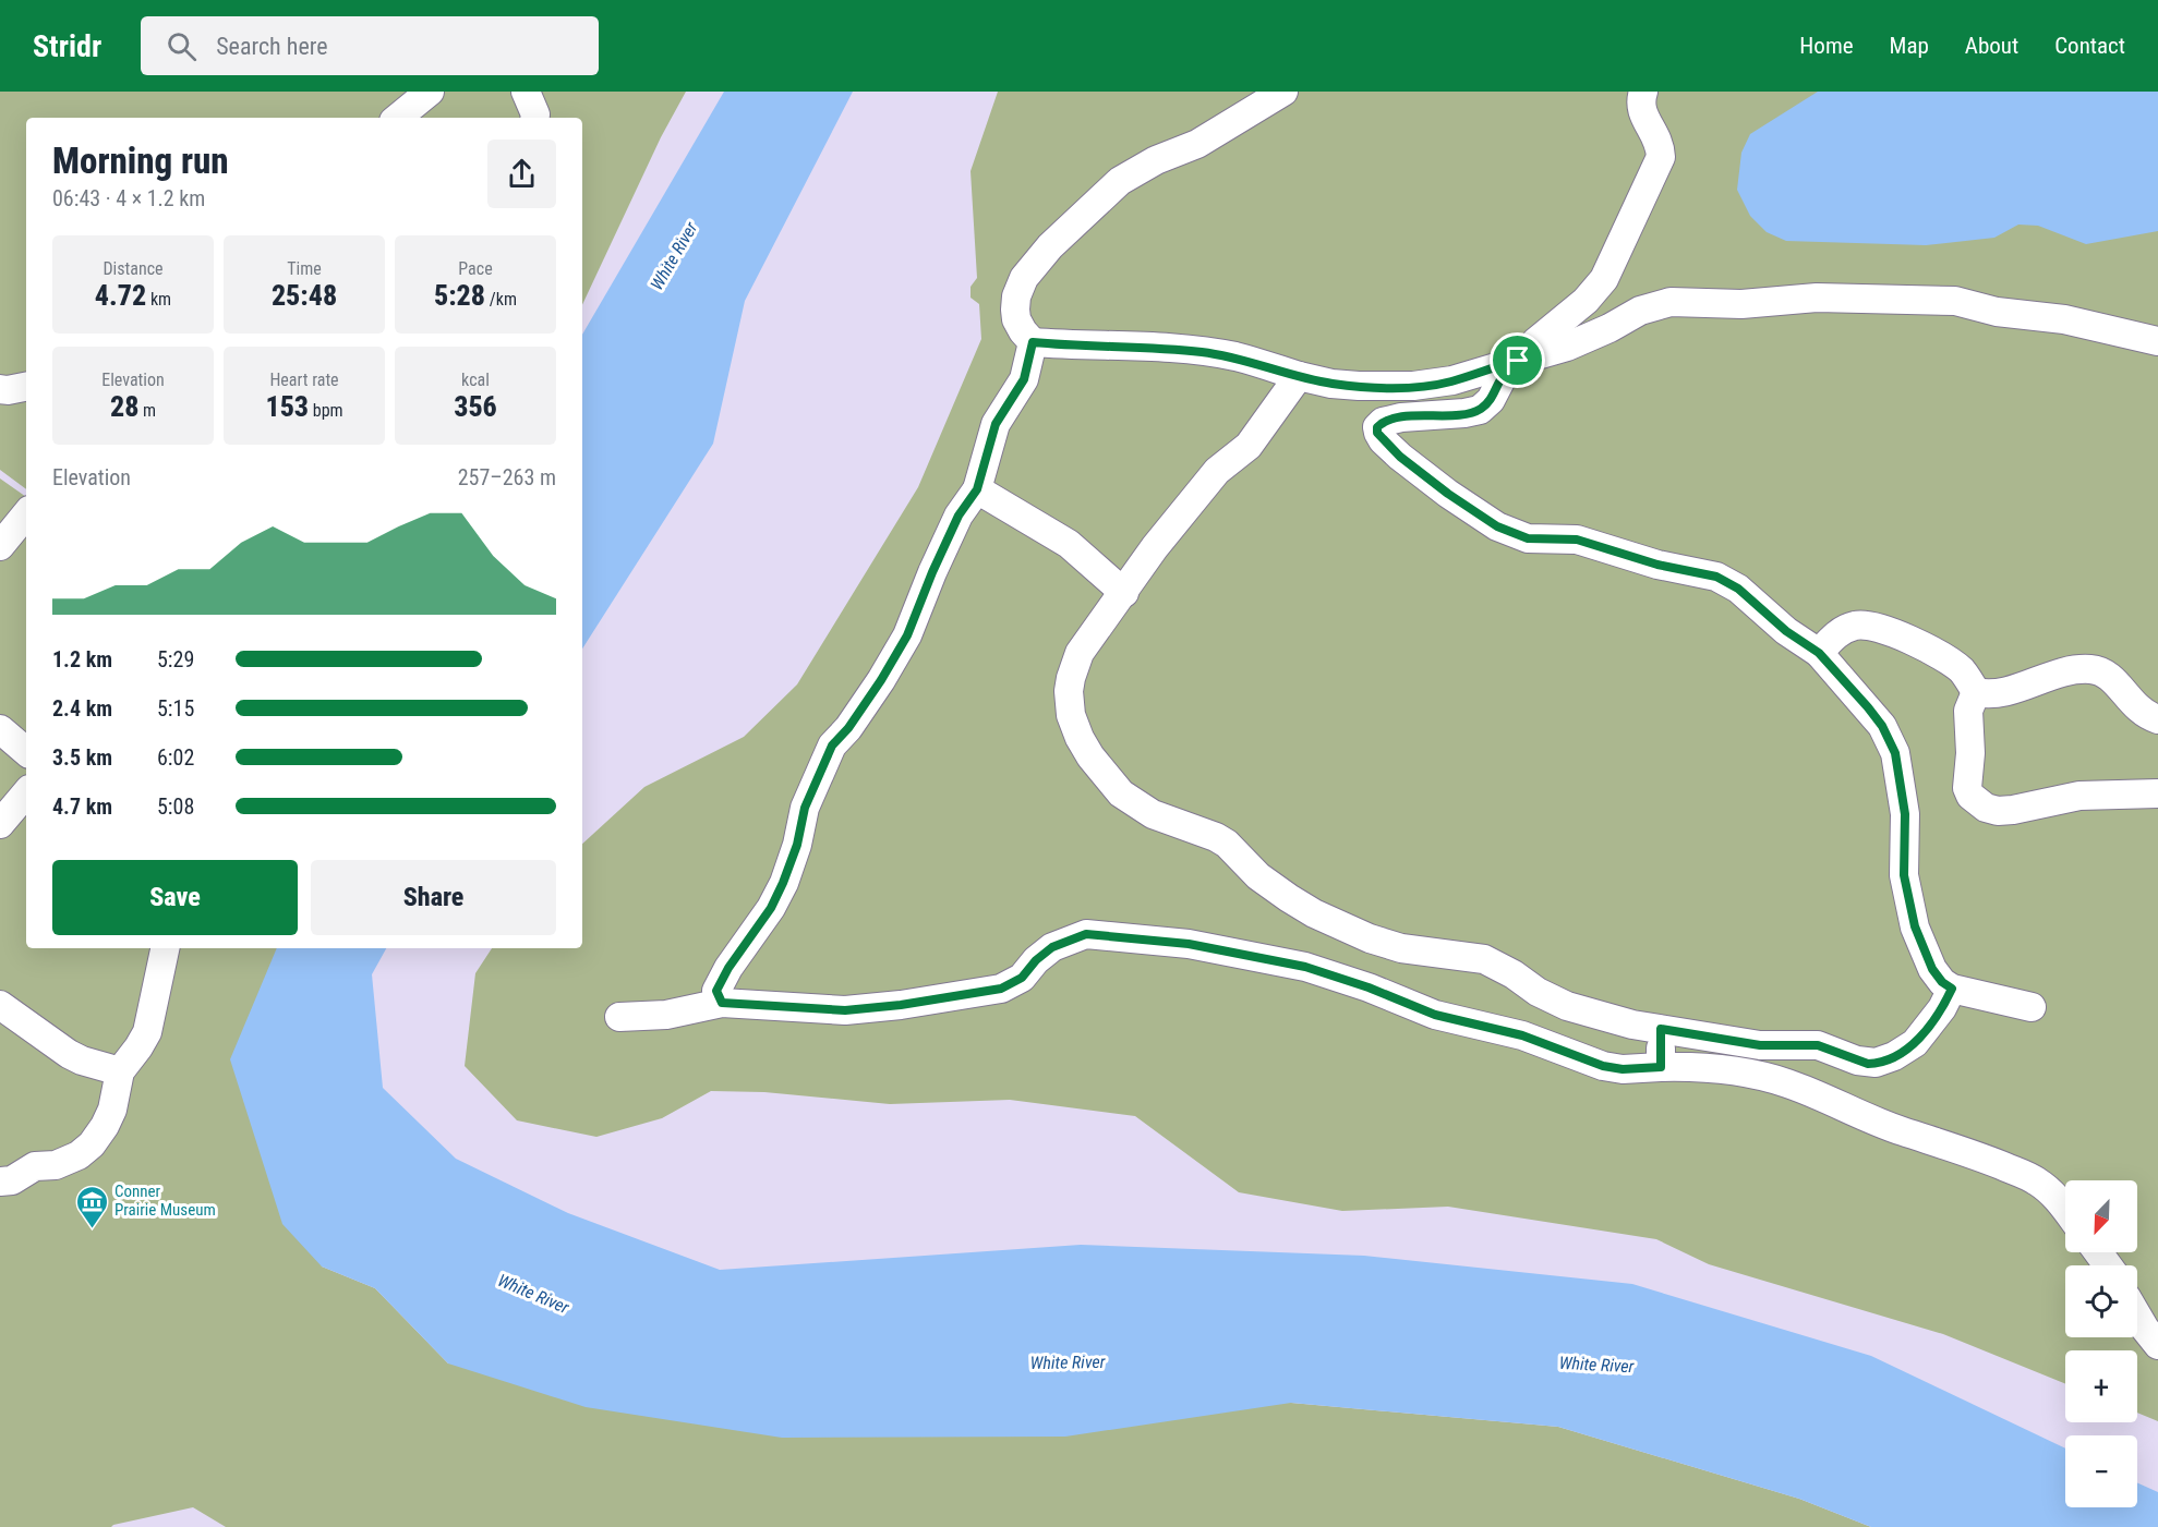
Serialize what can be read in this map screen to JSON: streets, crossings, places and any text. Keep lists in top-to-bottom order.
{
  "water": ["White River"],
  "places": {
    "museum": ["Conner Prairie Museum"]
  },
  "north": "bottom left",
  "page": {
    "header": "Stridr",
    "search": "Search here",
    "nav": [
      "Home",
      "Map",
      "About",
      "Contact"
    ],
    "heading": ["Morning run", "06:43 · 4 × 1.2 km"],
    "stats": [
      ["Distance", "4.72 km"],
      ["Time", "25:48"],
      ["Pace", "5:28 /km"],
      ["Elevation", "28 m"],
      ["Heart rate", "153 bpm"],
      ["kcal", "356"]
    ],
    "chart": ["Elevation", "257–263 m"],
    "list": [
      {
        "name": "1.2 km",
        "note": "5:29"
      },
      {
        "name": "2.4 km",
        "note": "5:15"
      },
      {
        "name": "3.5 km",
        "note": "6:02"
      },
      {
        "name": "4.7 km",
        "note": "5:08"
      }
    ],
    "buttons": ["Save", "Share"],
    "map_buttons": ["+", "−"]
  }
}
